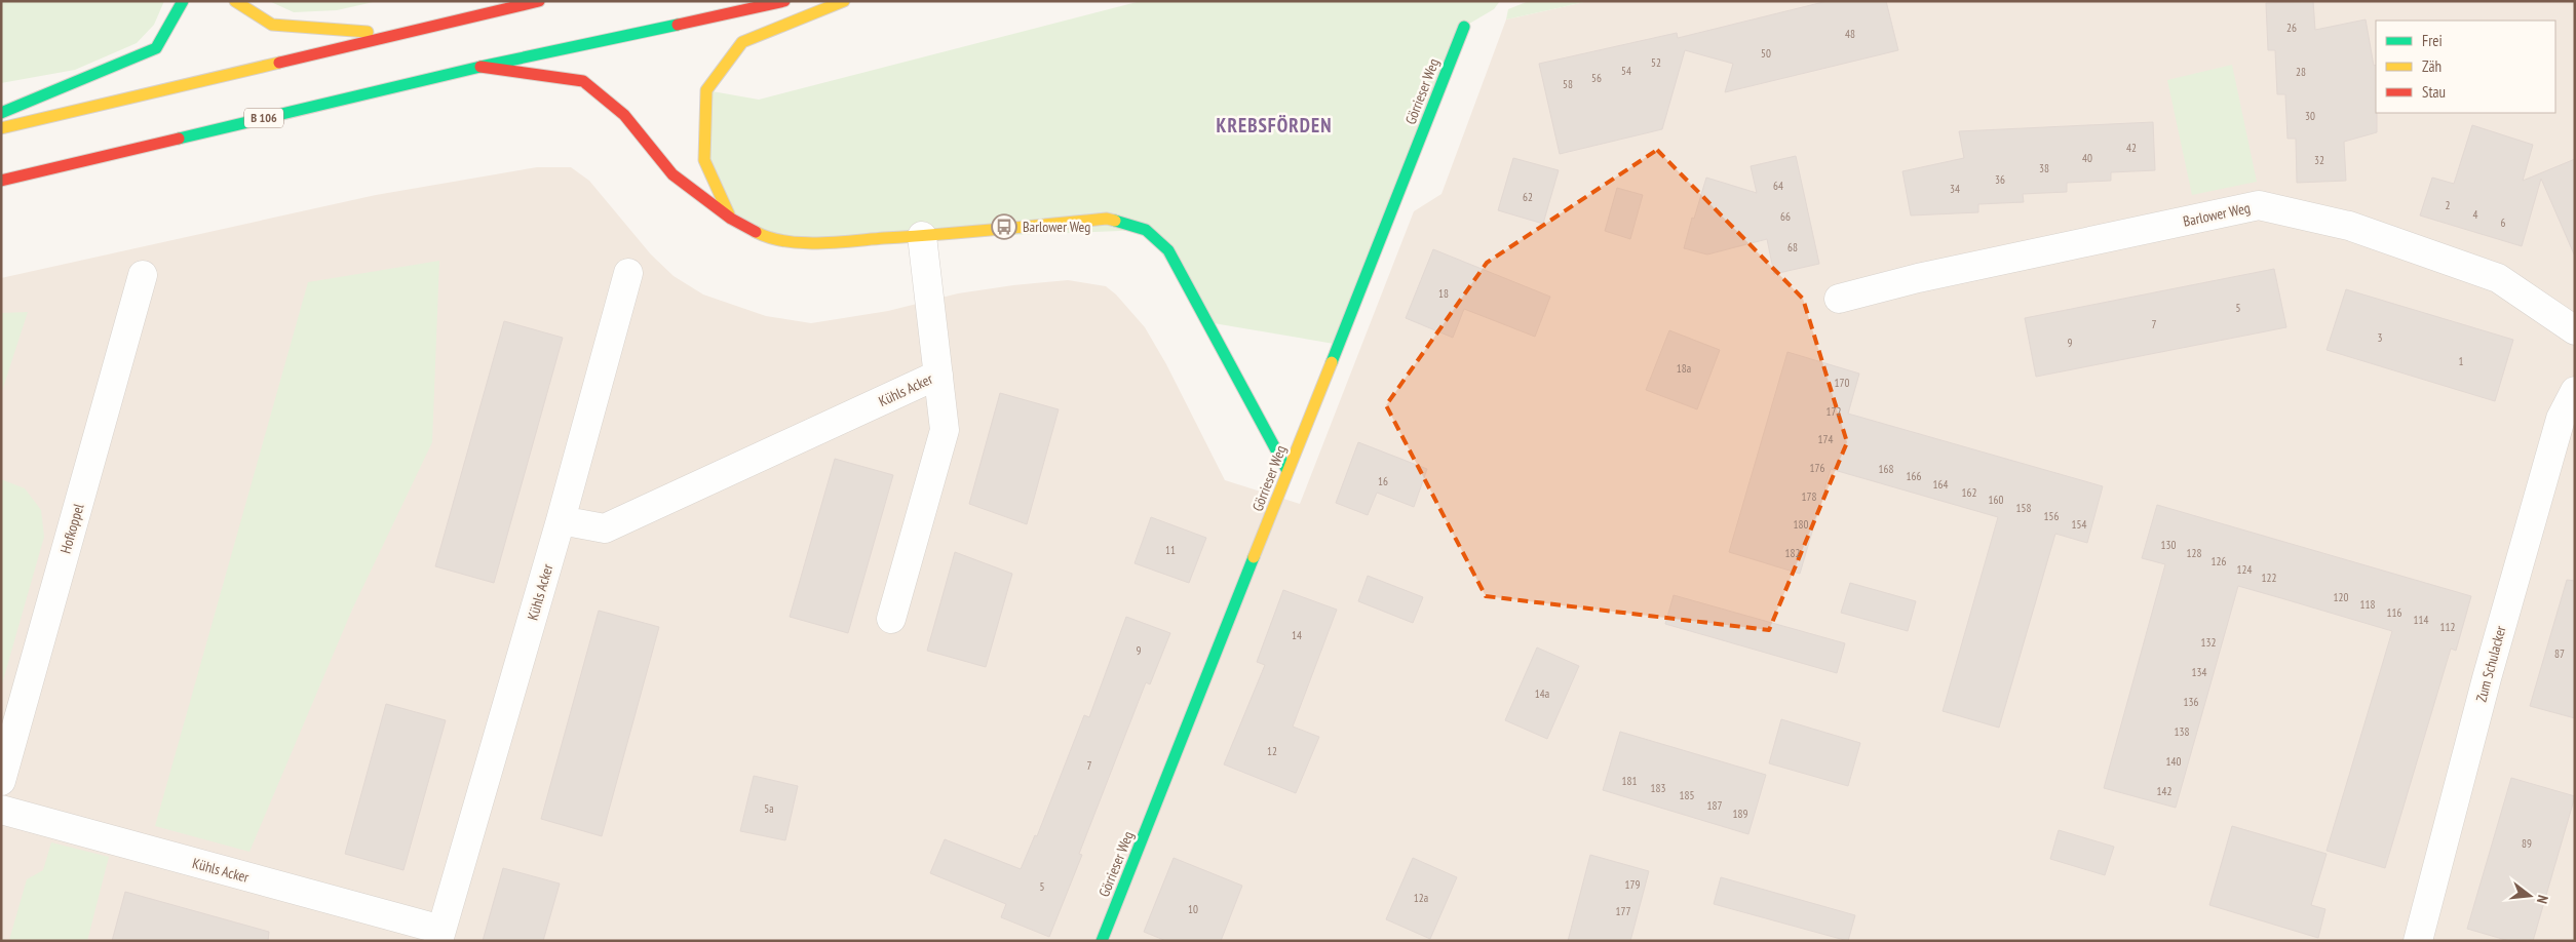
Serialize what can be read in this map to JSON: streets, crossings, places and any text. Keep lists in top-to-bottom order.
{
  "streets": {
    "main road": ["Görrieser Weg", "B 106"],
    "street": [
      "Barlower Weg",
      "Kühls Acker",
      "Hofkoppel",
      "Zum Schulacker"
    ]
  },
  "districts": ["KREBSFÖRDEN"],
  "places": {
    "bus stop": ["Barlower Weg"]
  },
  "house_numbers": [
    "26",
    "48",
    "50",
    "52",
    "54",
    "28",
    "56",
    "58",
    "30",
    "42",
    "40",
    "32",
    "38",
    "36",
    "64",
    "34",
    "62",
    "2",
    "4",
    "66",
    "6",
    "68",
    "18",
    "5",
    "7",
    "3",
    "9",
    "1",
    "18a",
    "170",
    "172",
    "174",
    "176",
    "168",
    "166",
    "16",
    "164",
    "162",
    "178",
    "160",
    "158",
    "156",
    "180",
    "154",
    "130",
    "11",
    "182",
    "128",
    "126",
    "124",
    "122",
    "120",
    "118",
    "116",
    "114",
    "112",
    "14",
    "132",
    "9",
    "87",
    "134",
    "14a",
    "136",
    "138",
    "12",
    "140",
    "7",
    "181",
    "183",
    "142",
    "185",
    "187",
    "5a",
    "189",
    "89",
    "179",
    "5",
    "12a",
    "10",
    "177"
  ],
  "legend": ["Frei", "Zäh", "Stau"],
  "north": "right"
}
